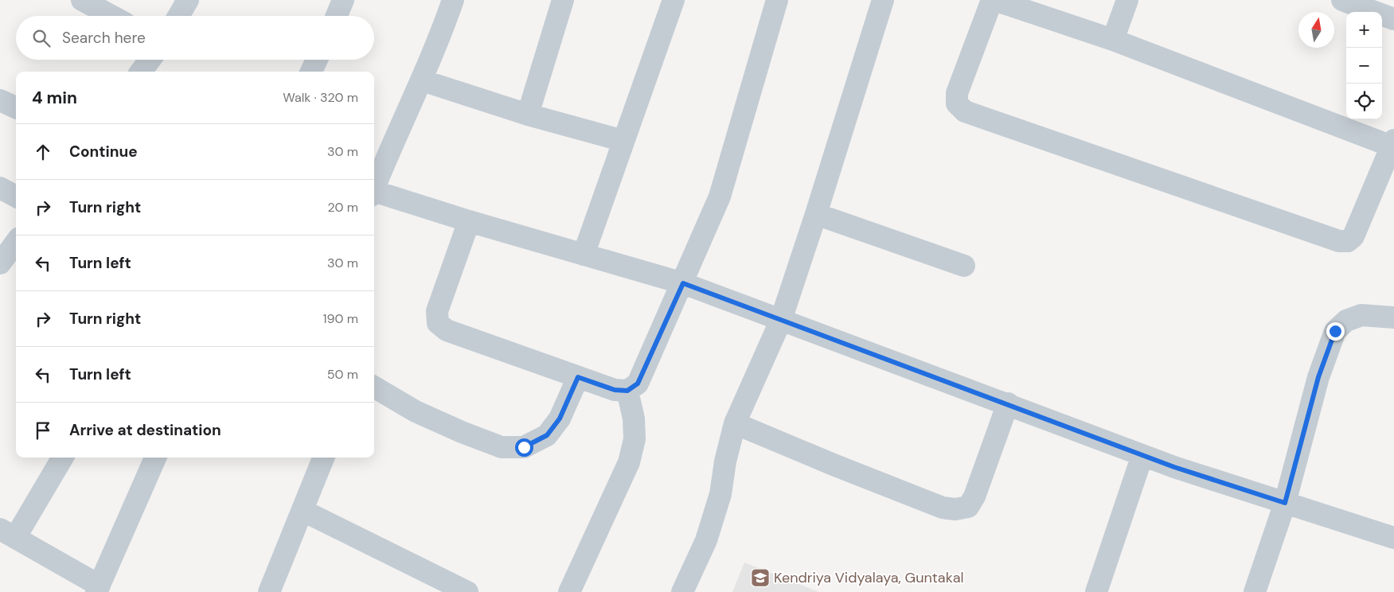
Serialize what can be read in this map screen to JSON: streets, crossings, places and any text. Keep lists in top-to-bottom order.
{
  "places": {
    "school or university": ["Kendriya Vidyalaya, Guntakal"]
  },
  "north": "top",
  "page": {
    "map_buttons": ["+", "−"],
    "search": "Search here",
    "heading": ["4 min", "Walk · 320 m"],
    "list": [
      ["Continue", "30 m"],
      ["Turn right", "20 m"],
      ["Turn left", "30 m"],
      ["Turn right", "190 m"],
      ["Turn left", "50 m"],
      "Arrive at destination"
    ]
  }
}
